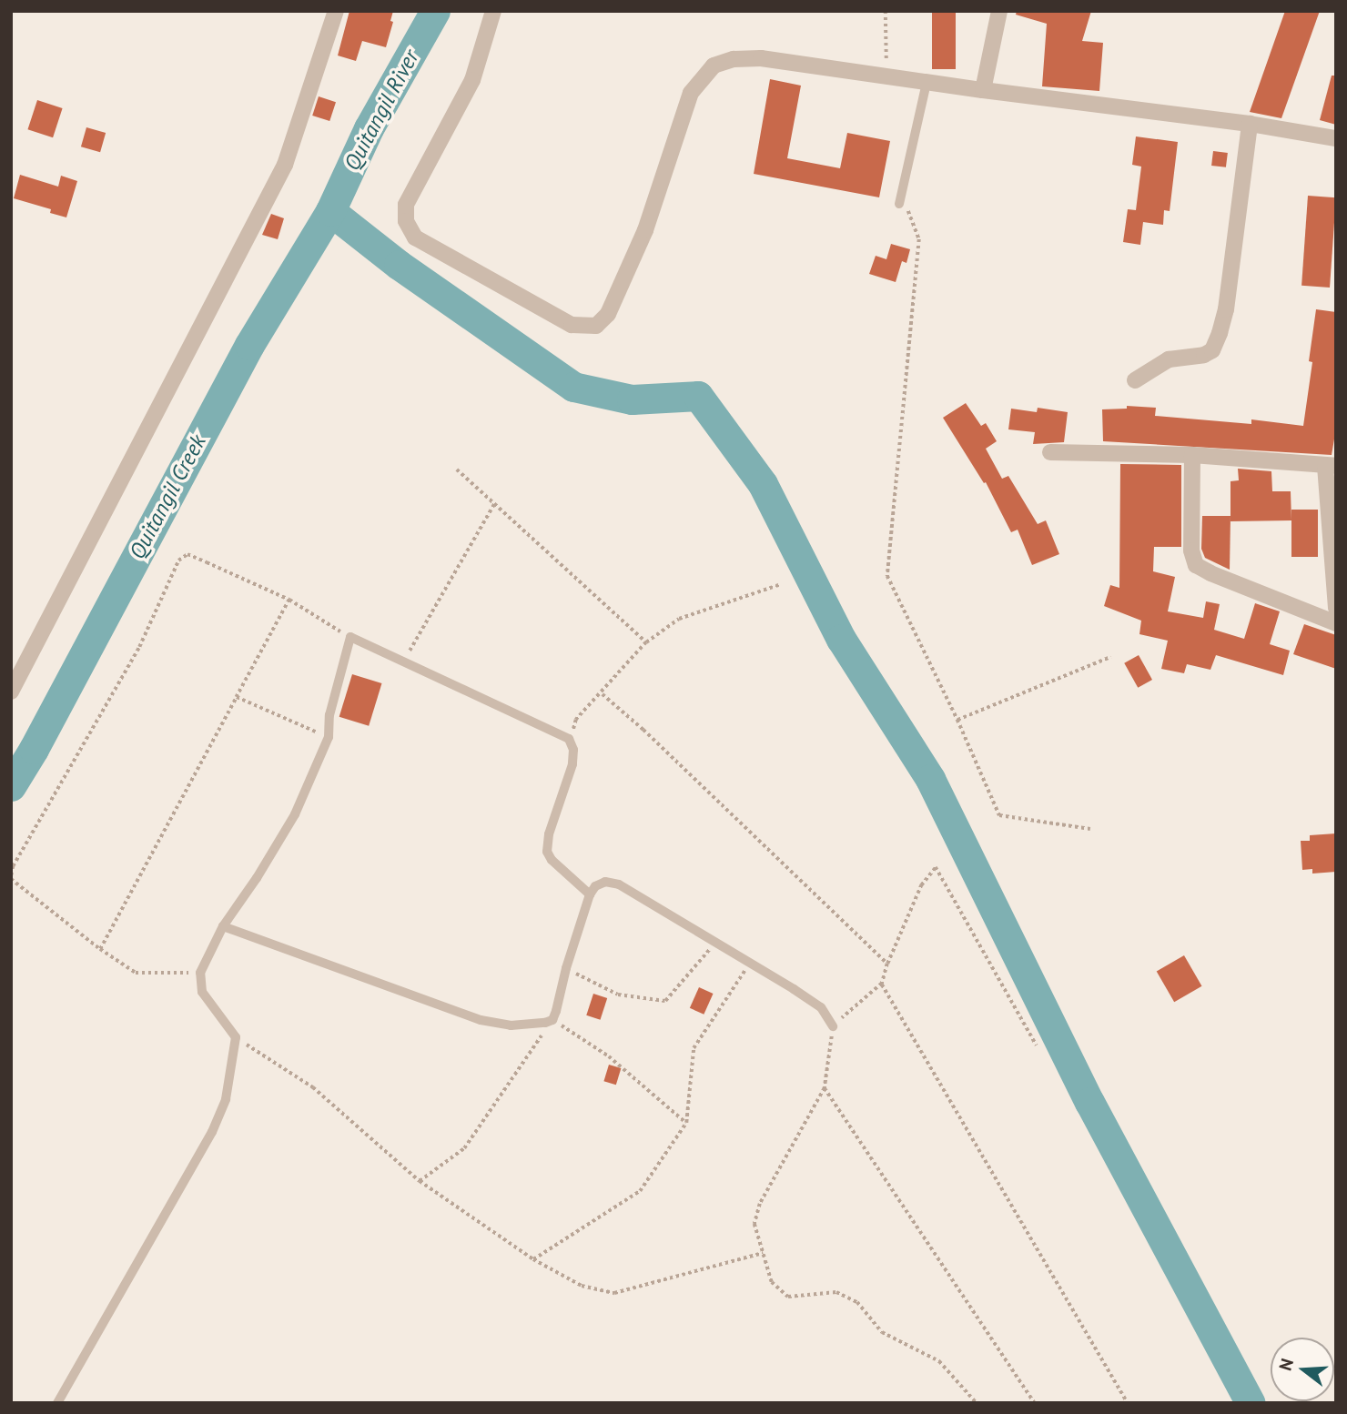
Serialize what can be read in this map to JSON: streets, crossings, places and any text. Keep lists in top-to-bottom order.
{
  "water": ["Quitangil River", "Quitangil Creek"],
  "north": "left"
}
